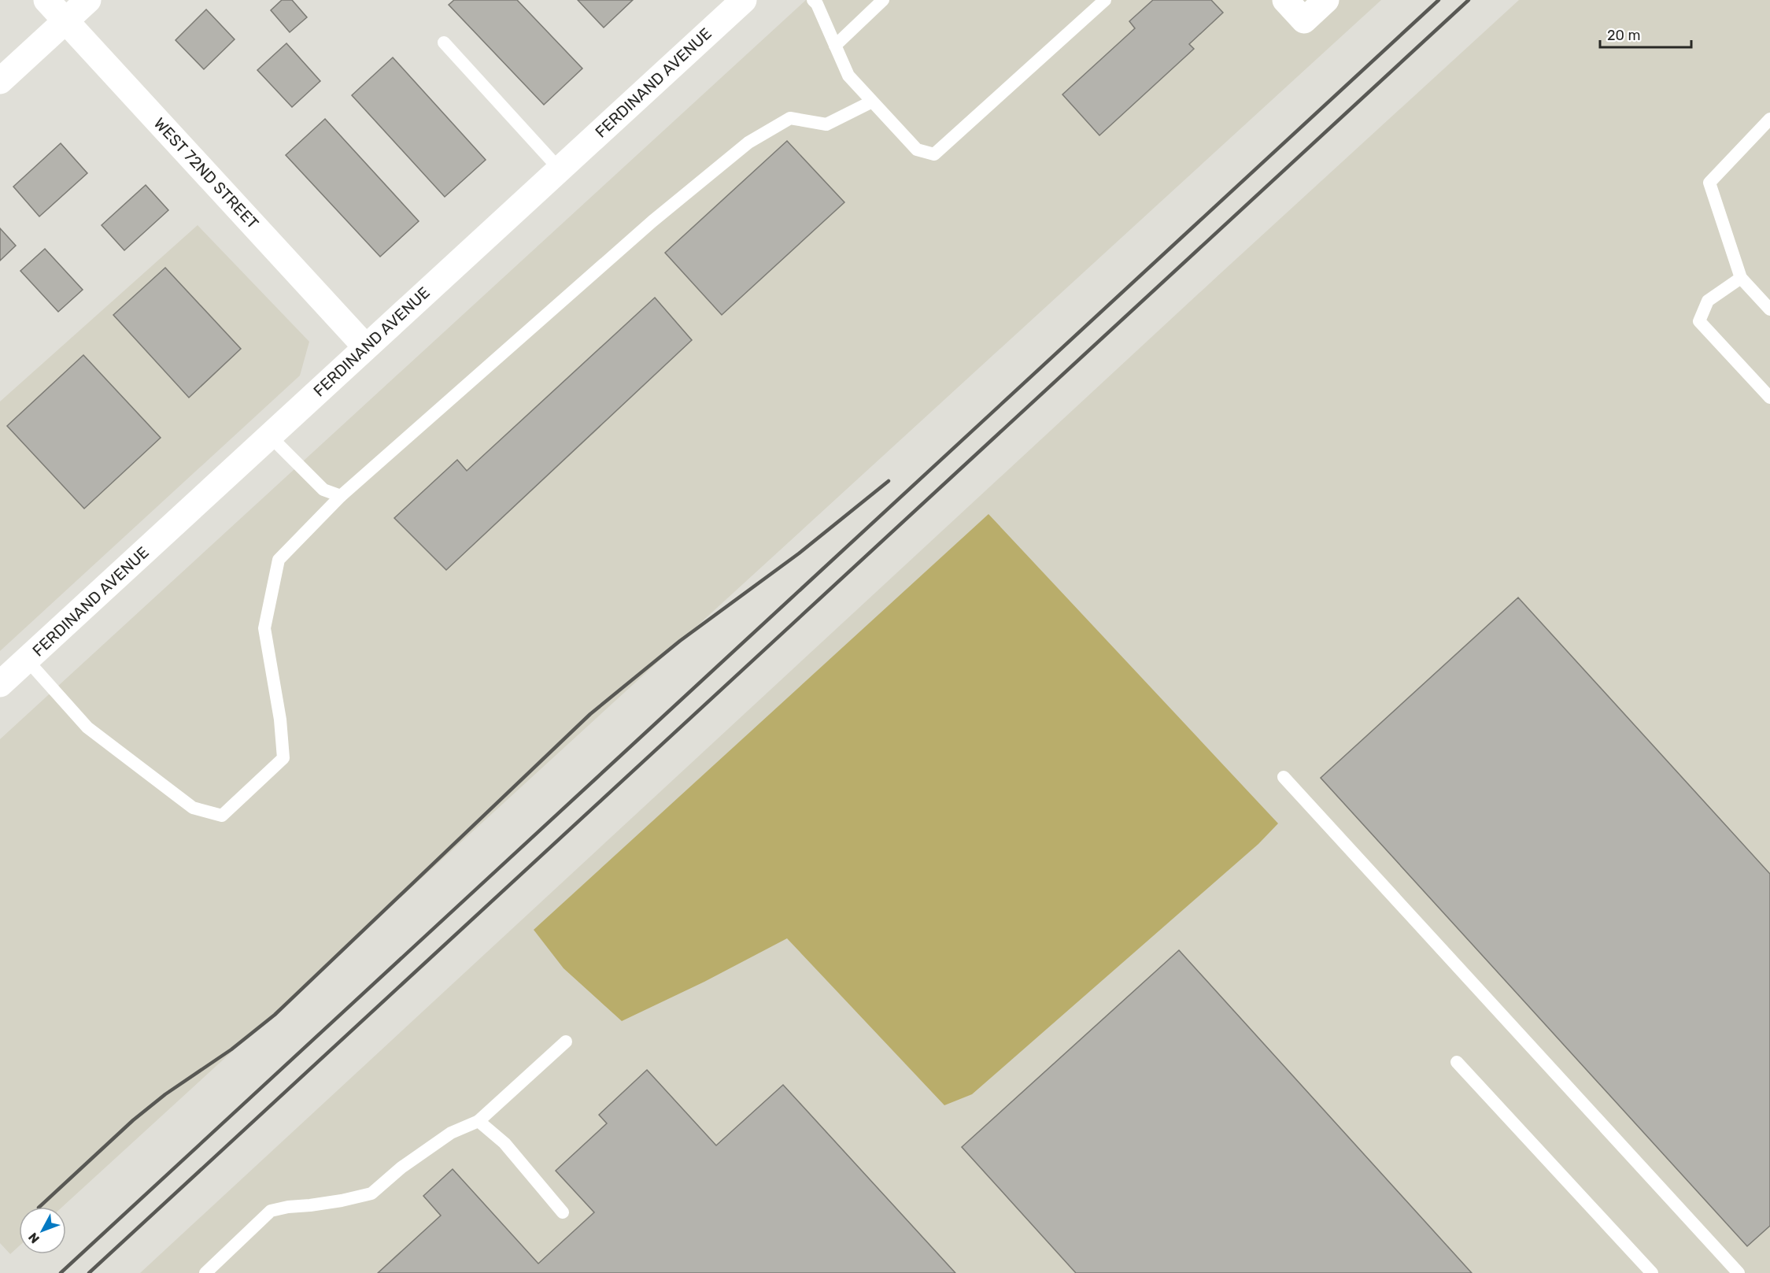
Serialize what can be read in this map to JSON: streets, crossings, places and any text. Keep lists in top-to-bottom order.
{
  "streets": {
    "street": ["FERDINAND AVENUE", "WEST 72ND STREET"]
  },
  "crossings": [
    ["FERDINAND AVENUE", "WEST 72ND STREET"]
  ],
  "scale_bar": "20 m",
  "north": "bottom left"
}
